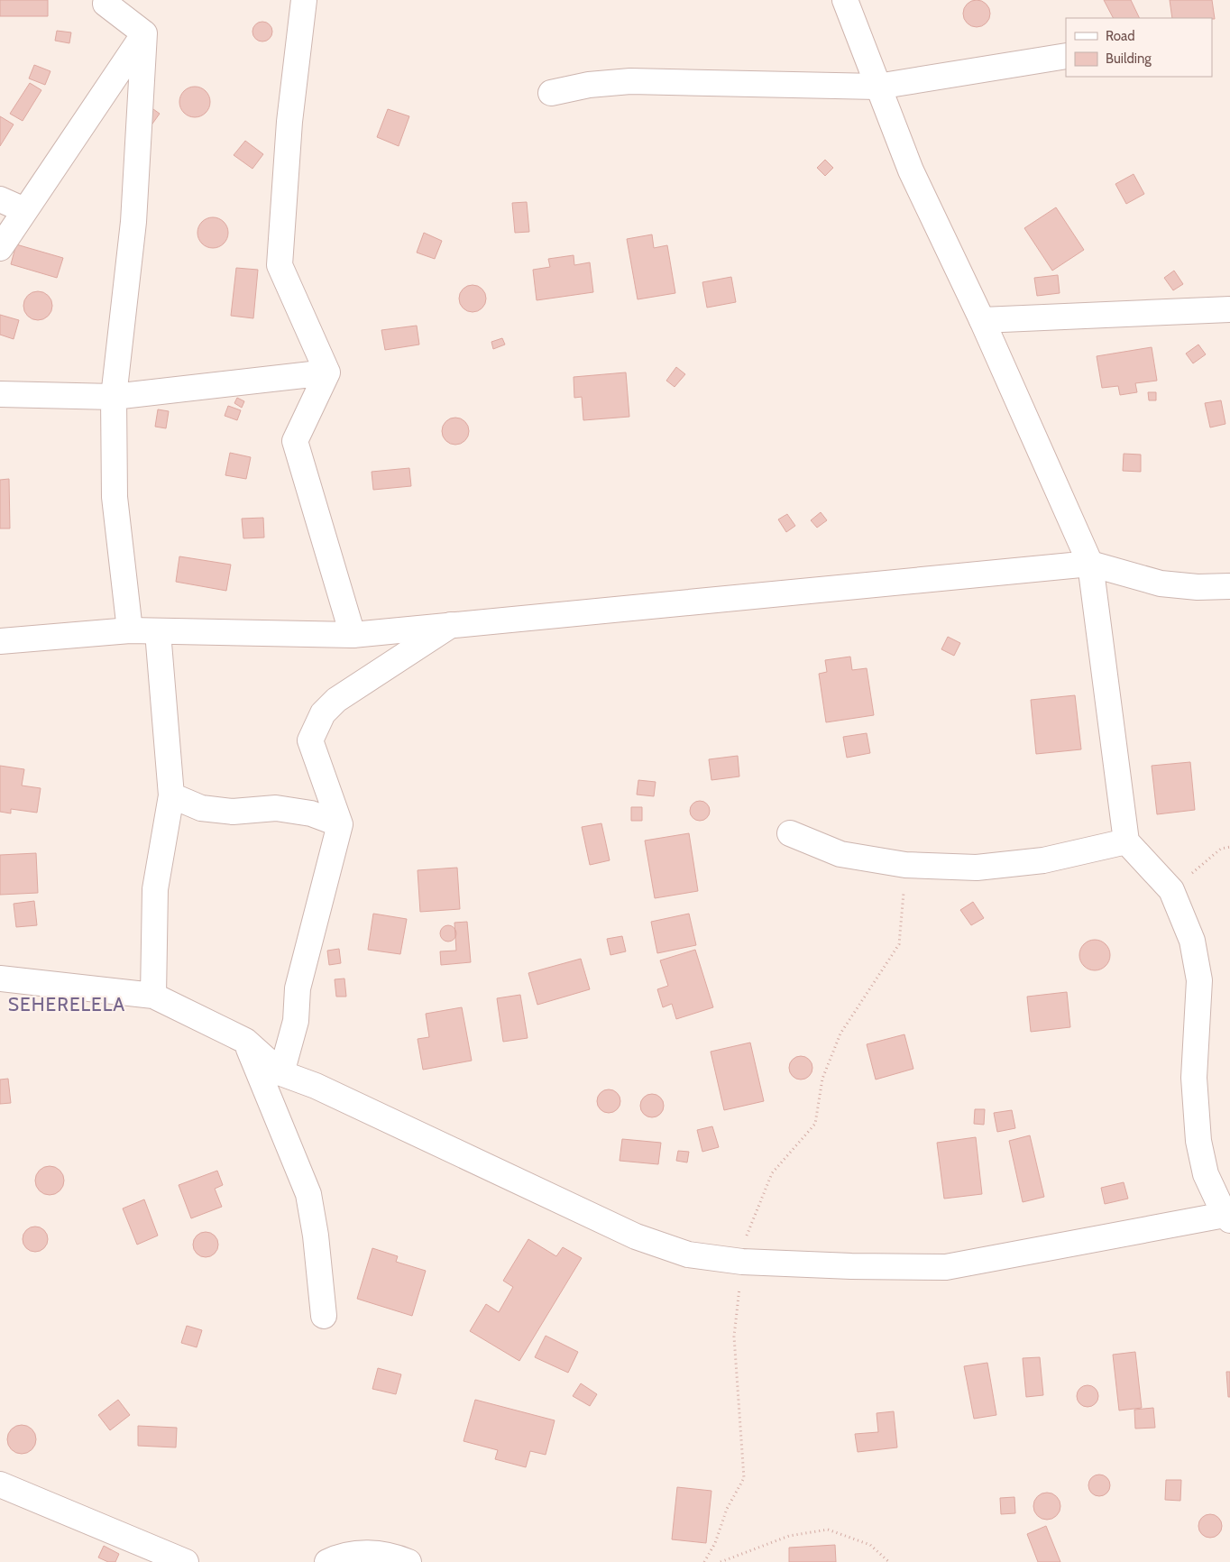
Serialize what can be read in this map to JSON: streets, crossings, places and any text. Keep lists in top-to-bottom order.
{
  "districts": ["SEHERELELA"],
  "legend": ["Road", "Building"]
}
